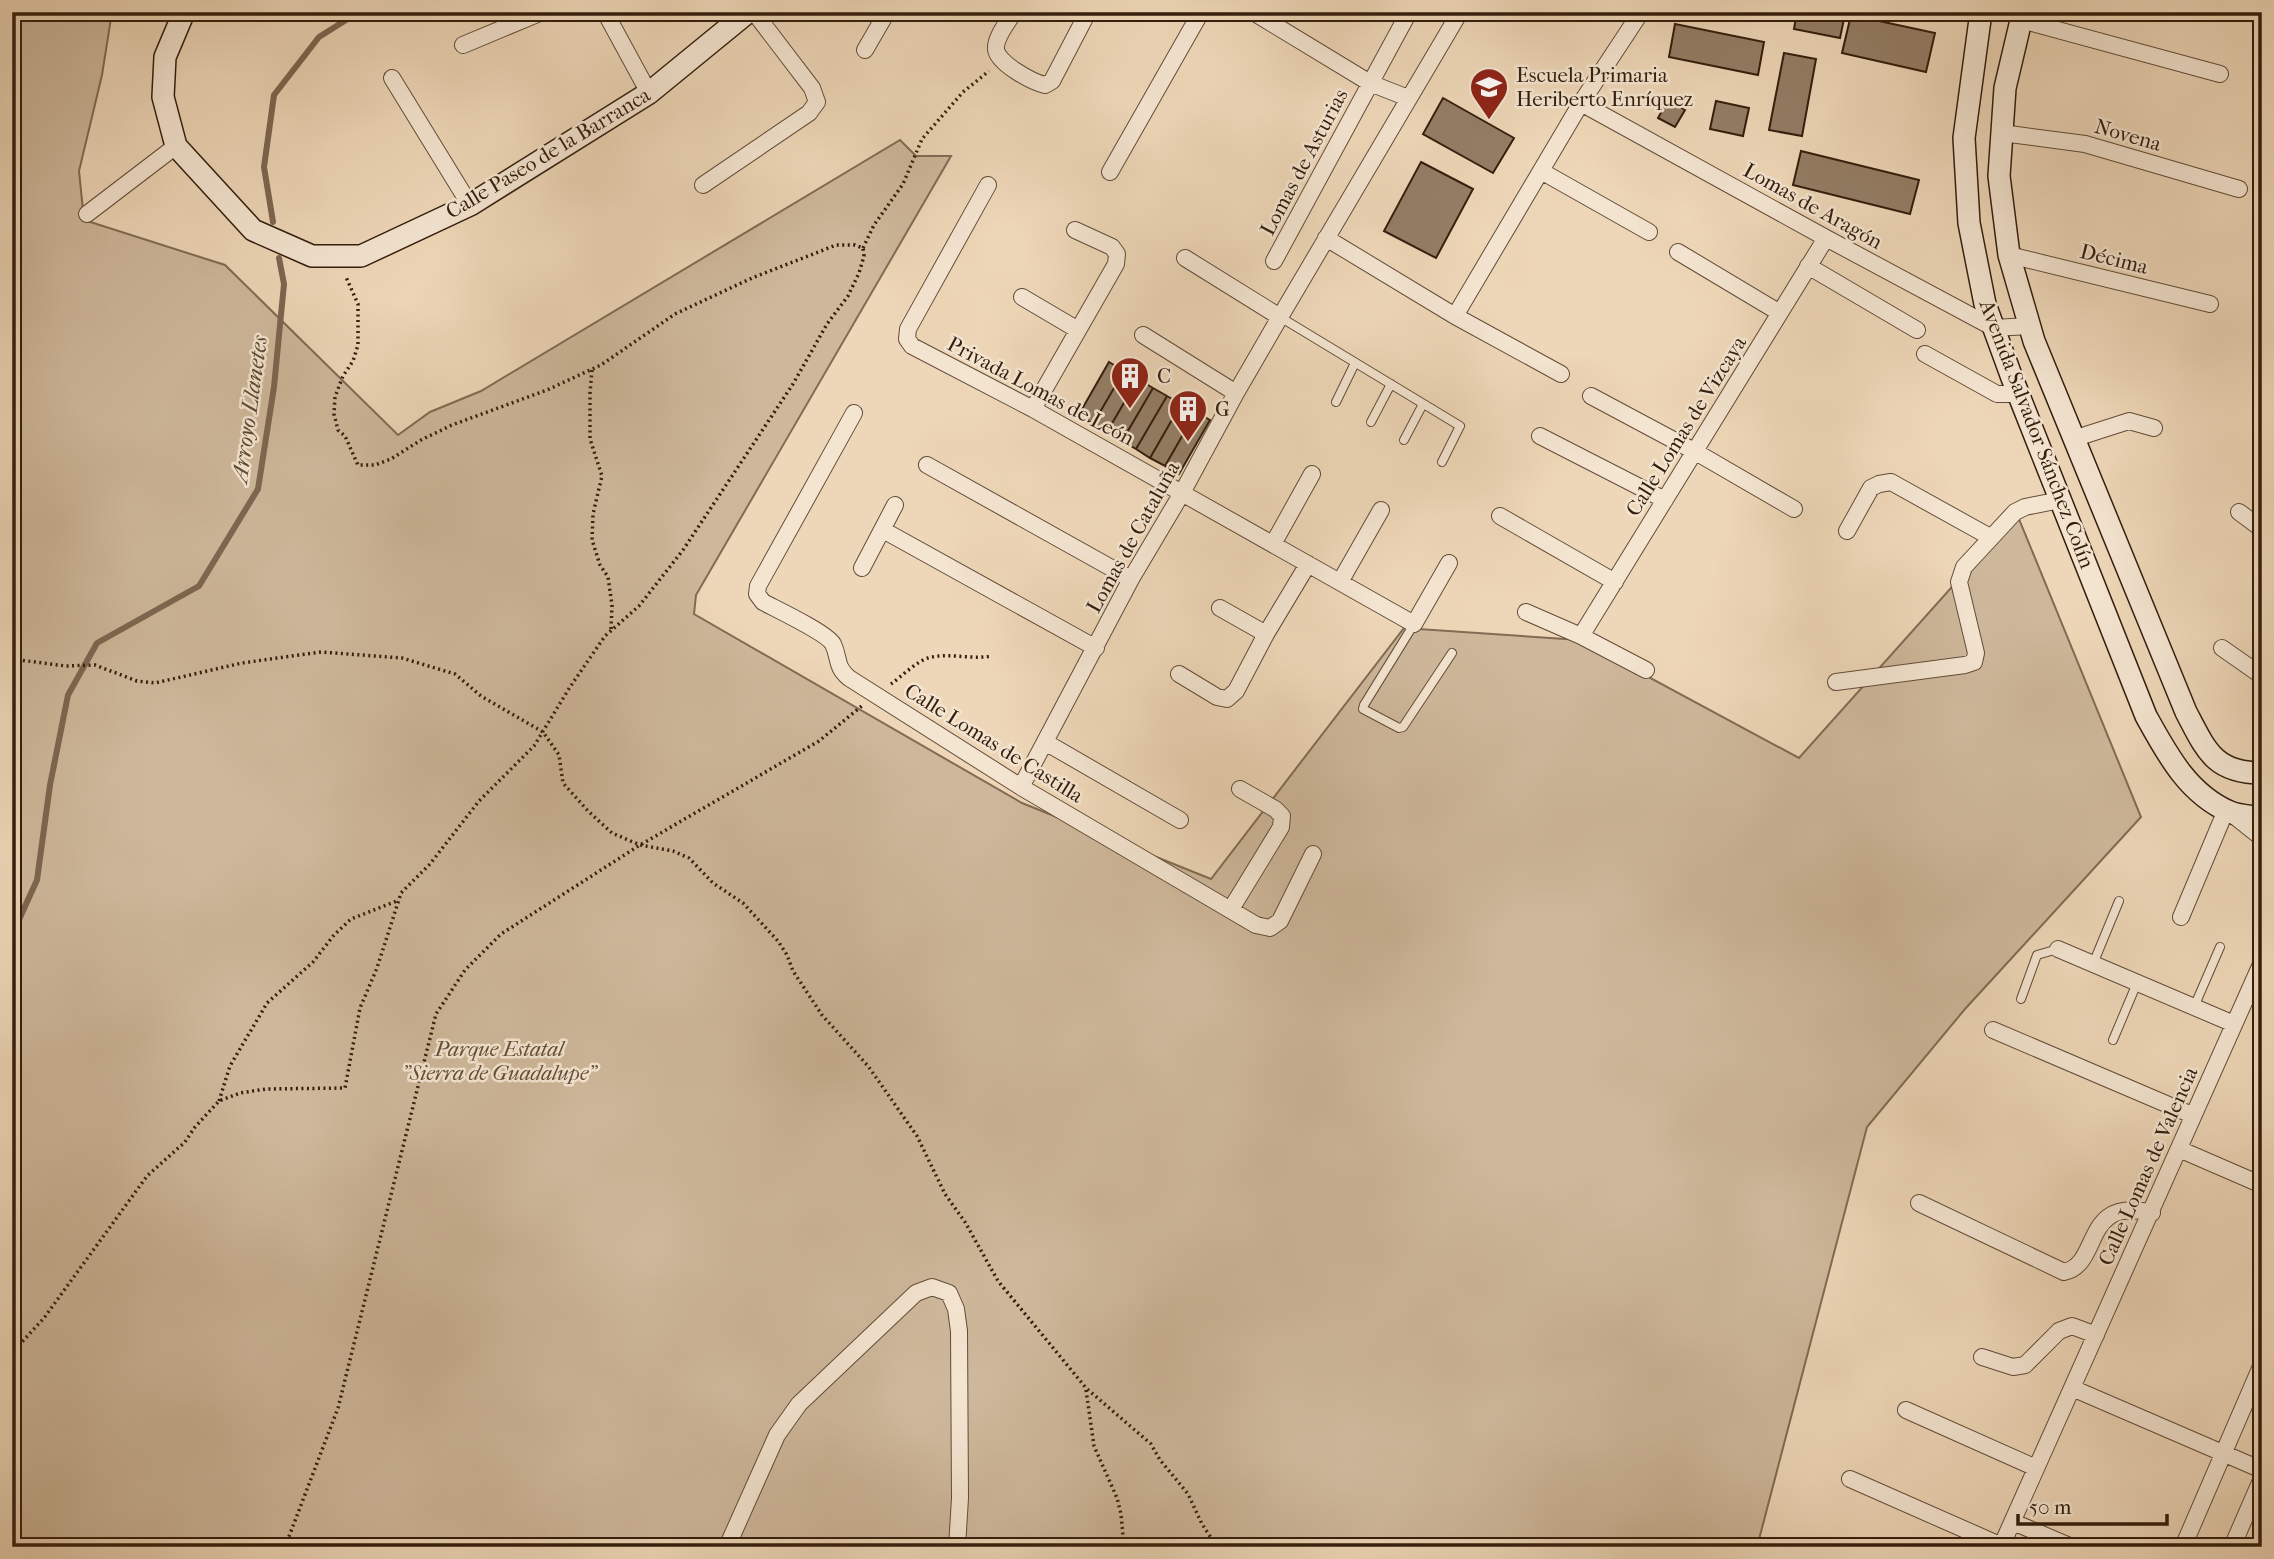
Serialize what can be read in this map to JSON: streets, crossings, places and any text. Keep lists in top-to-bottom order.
{
  "streets": {
    "street": [
      "Novena",
      "Calle Paseo de la Barranca",
      "Lomas de Asturias",
      "Lomas de Aragón",
      "Décima",
      "Privada Lomas de León",
      "Calle Lomas de Vizcaya",
      "Avenida Salvador Sánchez Colín",
      "Lomas de Cataluña",
      "Calle Lomas de Castilla",
      "Calle Lomas de Valencia"
    ]
  },
  "crossings": [
    ["Novena", "Avenida Salvador Sánchez Colín"],
    ["Lomas de Asturias", "Lomas de Cataluña"],
    ["Lomas de Aragón", "Calle Lomas de Vizcaya"],
    ["Lomas de Aragón", "Avenida Salvador Sánchez Colín"],
    ["Décima", "Avenida Salvador Sánchez Colín"],
    ["Privada Lomas de León", "Lomas de Cataluña"],
    ["Lomas de Cataluña", "Calle Lomas de Castilla"]
  ],
  "water": ["Arroyo Llanetes"],
  "parks": ["Parque Estatal \"Sierra de Guadalupe\""],
  "places": {
    "school or university": ["Escuela Primaria Heriberto Enríquez"],
    "building": ["C", "G"]
  },
  "scale_bar": "50 m"
}
